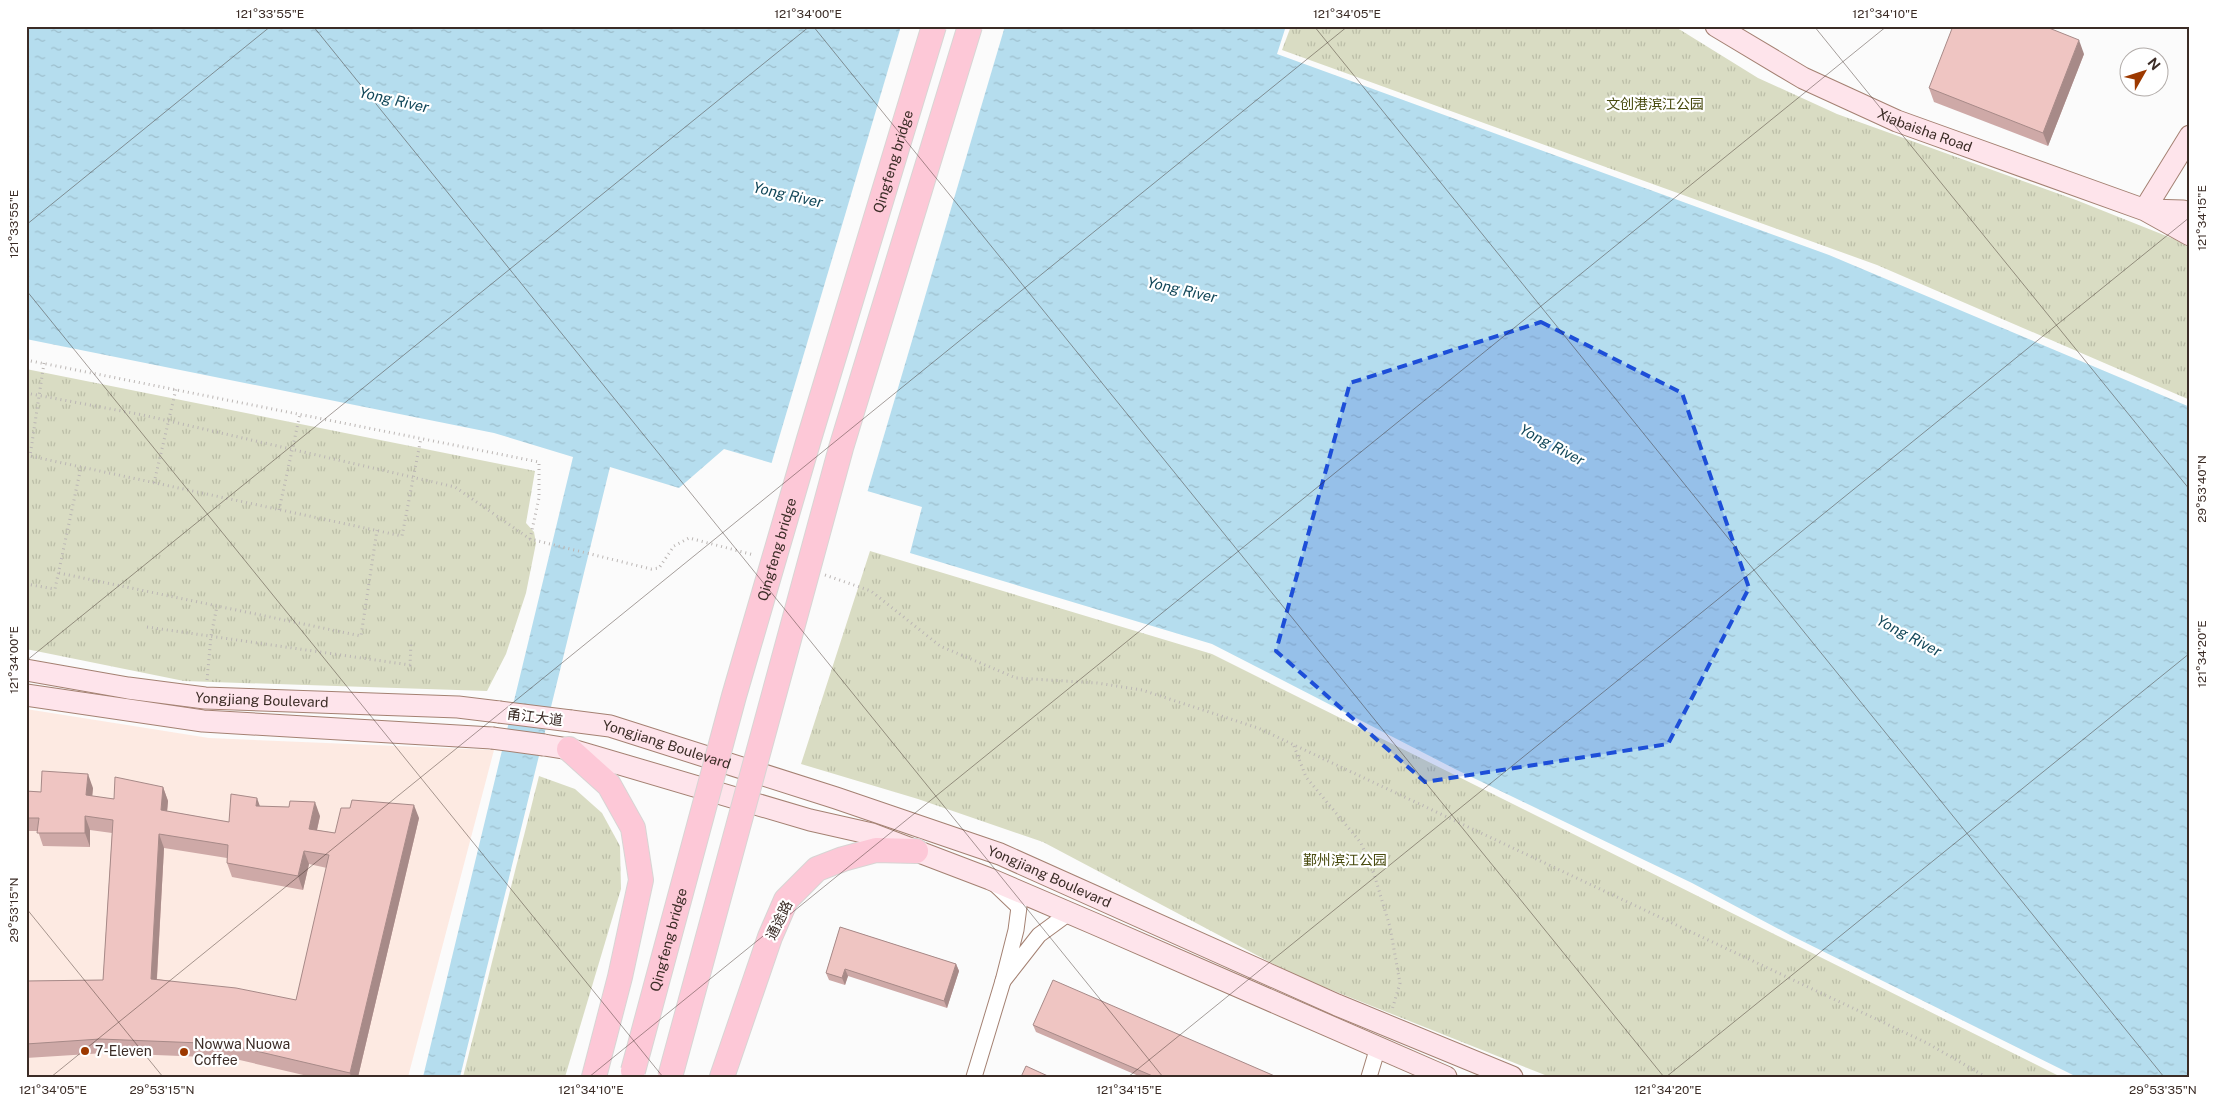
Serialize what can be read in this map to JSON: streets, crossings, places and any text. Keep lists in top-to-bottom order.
{
  "streets": {
    "main road": [
      "Xiabaisha Road",
      "Qingfeng bridge",
      "Yongjiang Boulevard",
      "甬江大道",
      "通途路"
    ]
  },
  "crossings": [
    ["Yongjiang Boulevard", "甬江大道"],
    ["Yongjiang Boulevard", "通途路"]
  ],
  "water": ["Yong River"],
  "parks": ["文创港滨江公园", "鄞州滨江公园"],
  "places": ["7-Eleven", "Nowwa Nuowa Coffee"],
  "north": "top right",
  "coordinates": [
    "121°33'55\"E",
    "121°34'00\"E",
    "121°34'05\"E",
    "121°34'10\"E",
    "121°34'15\"E",
    "29°53'40\"N",
    "121°34'20\"E",
    "29°53'15\"N",
    "29°53'35\"N"
  ]
}
